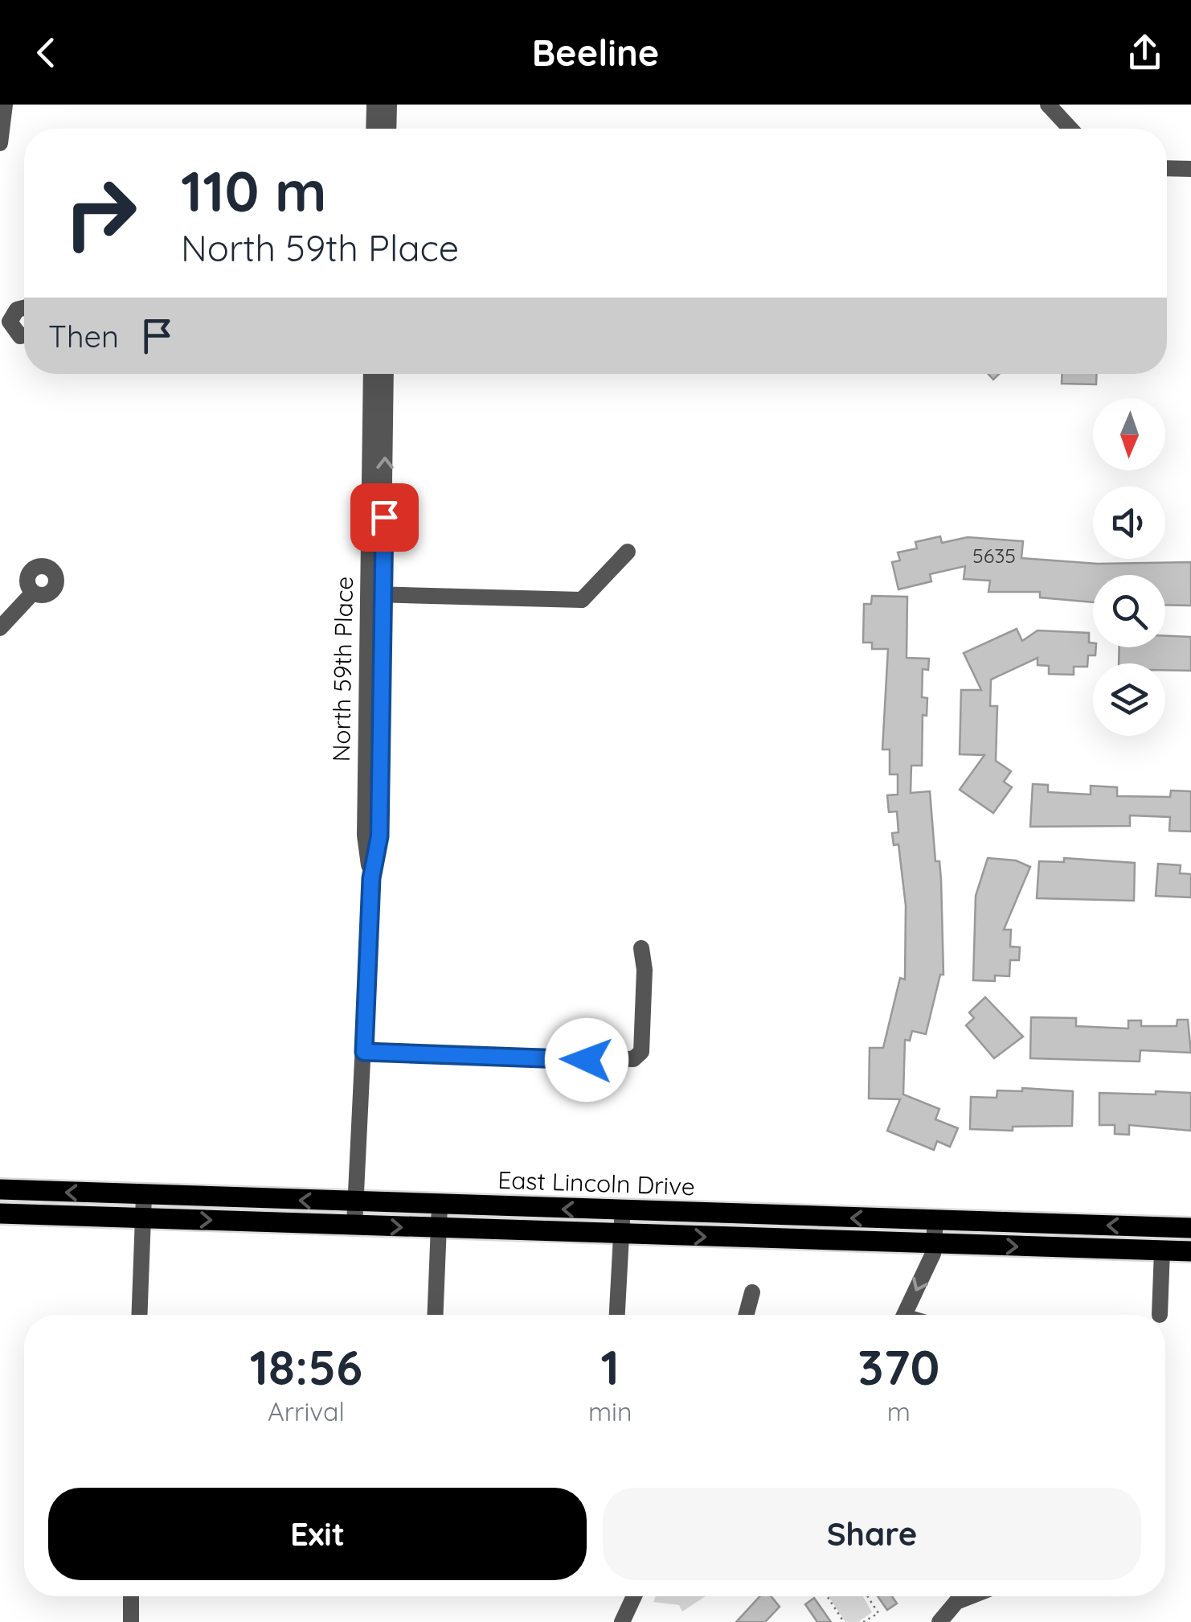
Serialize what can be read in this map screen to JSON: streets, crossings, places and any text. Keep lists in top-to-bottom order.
{
  "streets": {
    "main road": ["East Lincoln Drive"],
    "street": ["North 59th Place"]
  },
  "crossings": [
    ["North 59th Place", "East Lincoln Drive"]
  ],
  "house_numbers": ["5635"],
  "north": "bottom",
  "page": {
    "header": "Beeline",
    "turn": ["110 m", "North 59th Place"],
    "then": "Then",
    "eta": [
      "18:56",
      "Arrival",
      "1",
      "min",
      "370",
      "m"
    ],
    "buttons": ["Exit", "Share"]
  }
}
